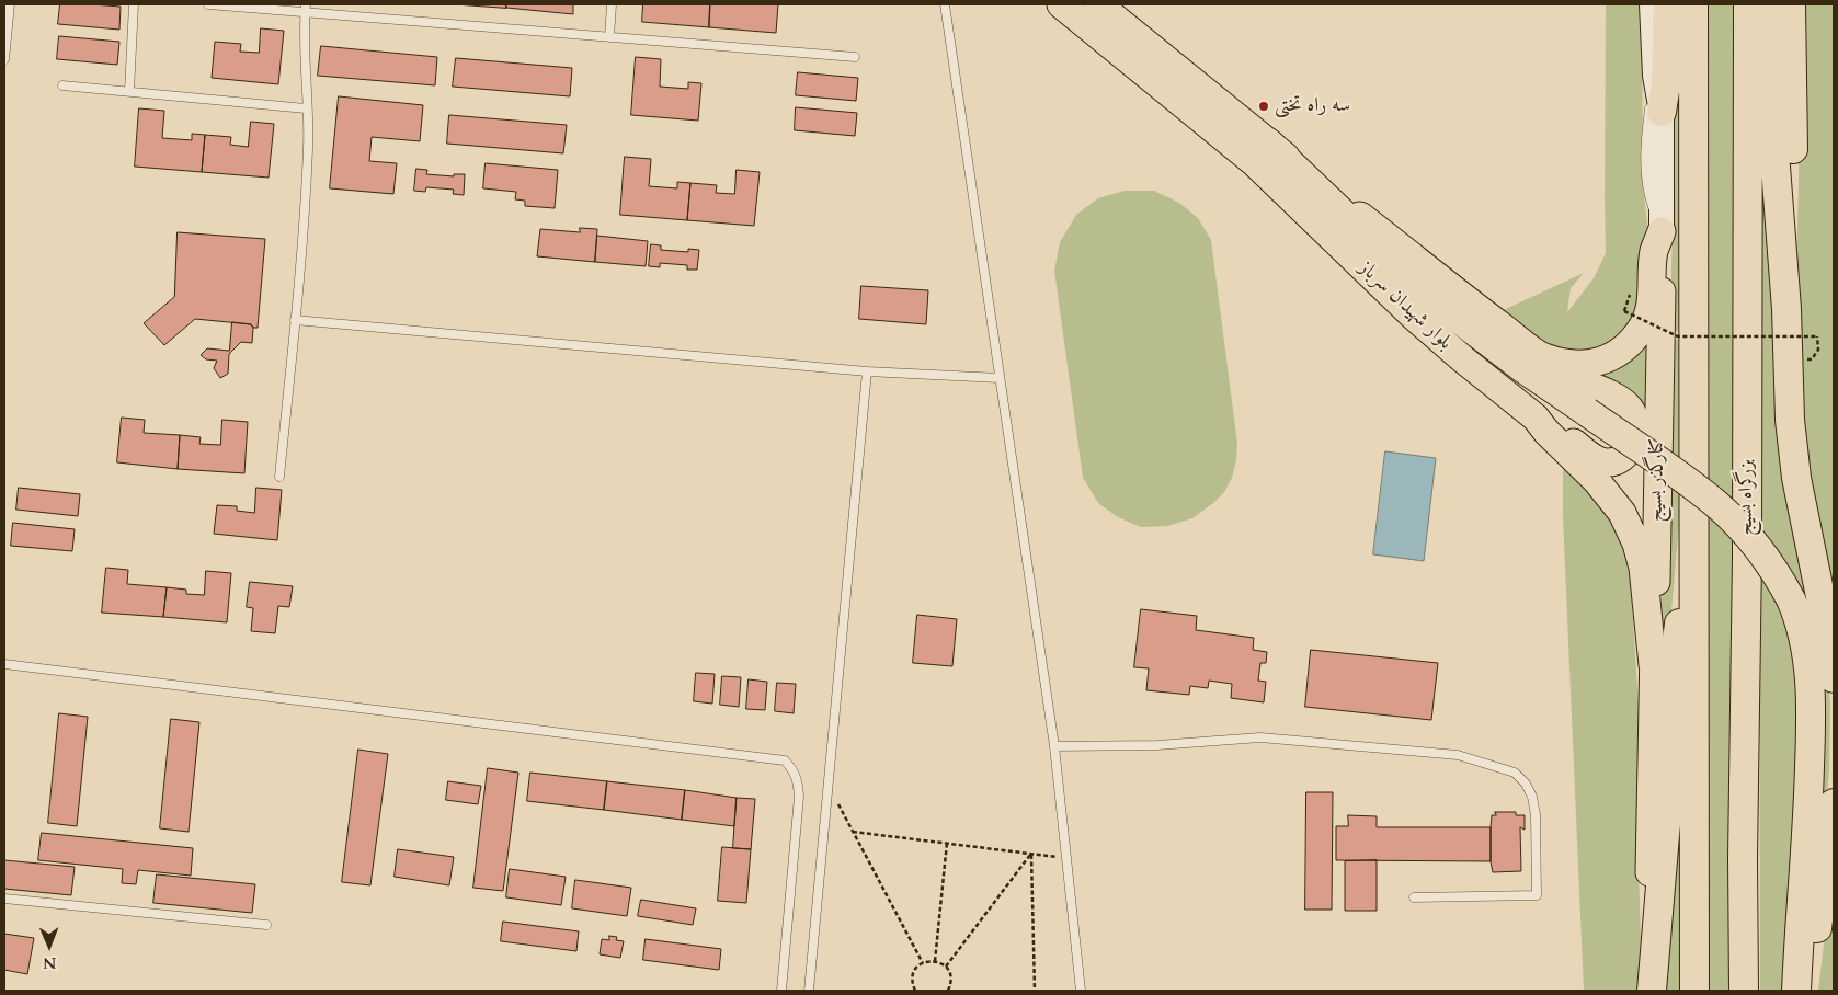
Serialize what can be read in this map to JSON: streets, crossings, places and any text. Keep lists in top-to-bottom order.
{
  "streets": {
    "highway": ["بزرگراه بسیج"],
    "main road": ["بلوار شهیدان سرباز", "کنارگذر بسیج"]
  },
  "crossings": [
    ["بلوار شهیدان سرباز", "کنارگذر بسیج"]
  ],
  "places": ["سه راه تختی"],
  "north": "bottom"
}
